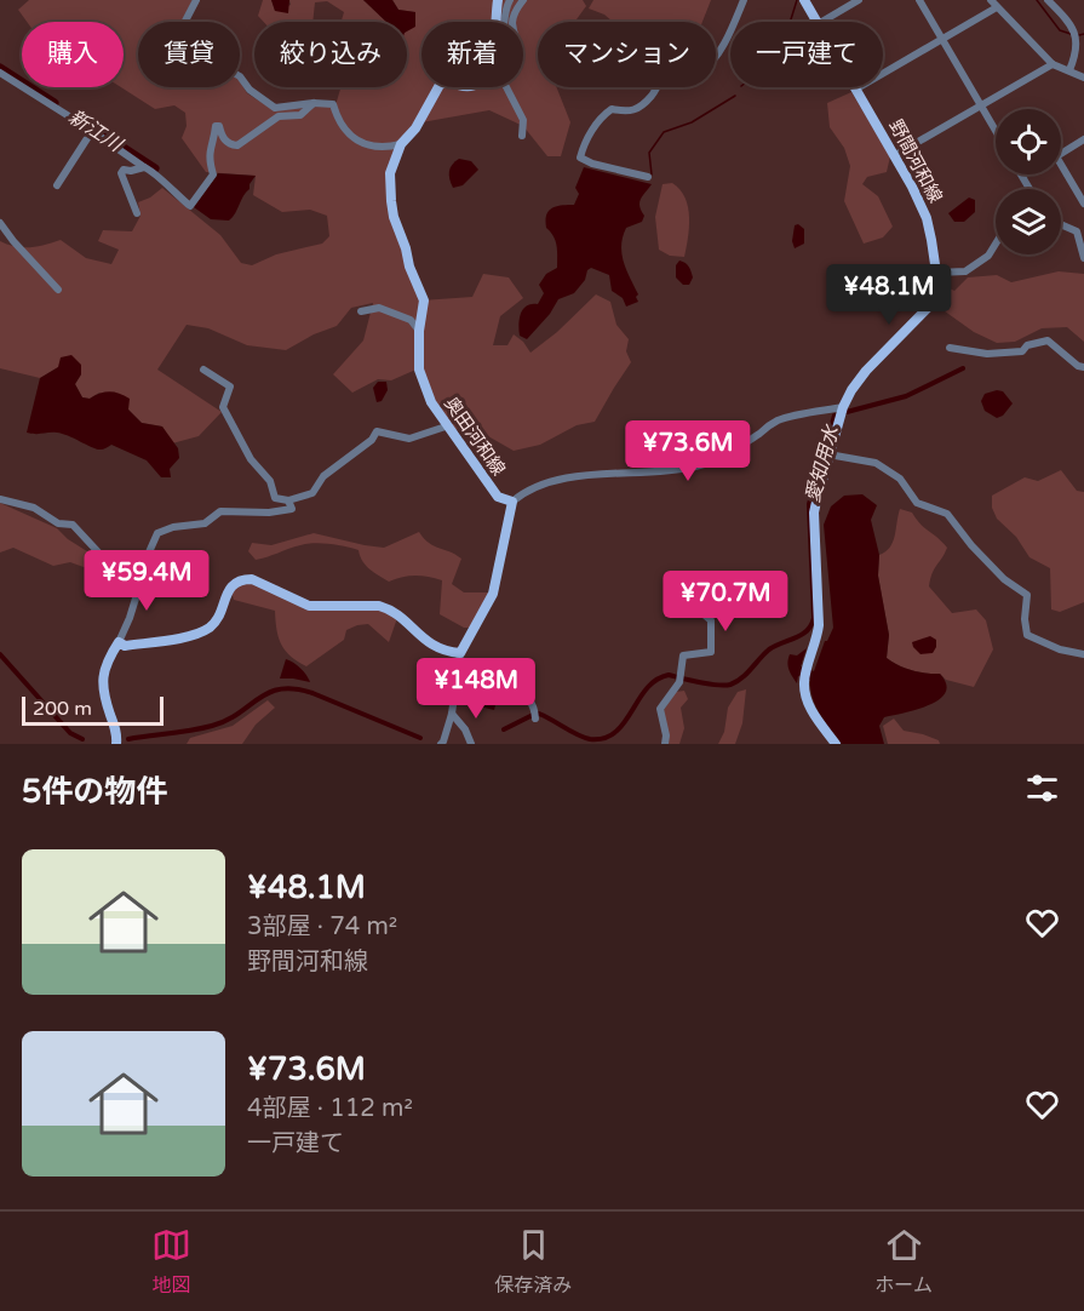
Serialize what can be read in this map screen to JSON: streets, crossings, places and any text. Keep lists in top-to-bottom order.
{
  "streets": {
    "main road": ["野間河和線", "奥田河和線"]
  },
  "water": ["新江川", "愛知用水"],
  "scale_bar": "200 m",
  "page": {
    "chip": [
      "購入",
      "賃貸",
      "絞り込み",
      "新着",
      "マンション",
      "一戸建て"
    ],
    "price": [
      "¥48.1M",
      "¥73.6M",
      "¥59.4M",
      "¥70.7M",
      "¥148M"
    ],
    "scale": "200 m",
    "heading": "5件の物件",
    "list": [
      {
        "name": "¥48.1M",
        "note": "3部屋 · 74 m² · 野間河和線"
      },
      {
        "name": "¥73.6M",
        "note": "4部屋 · 112 m² · 一戸建て"
      }
    ],
    "tabs": ["地図", "保存済み", "ホーム"]
  }
}
